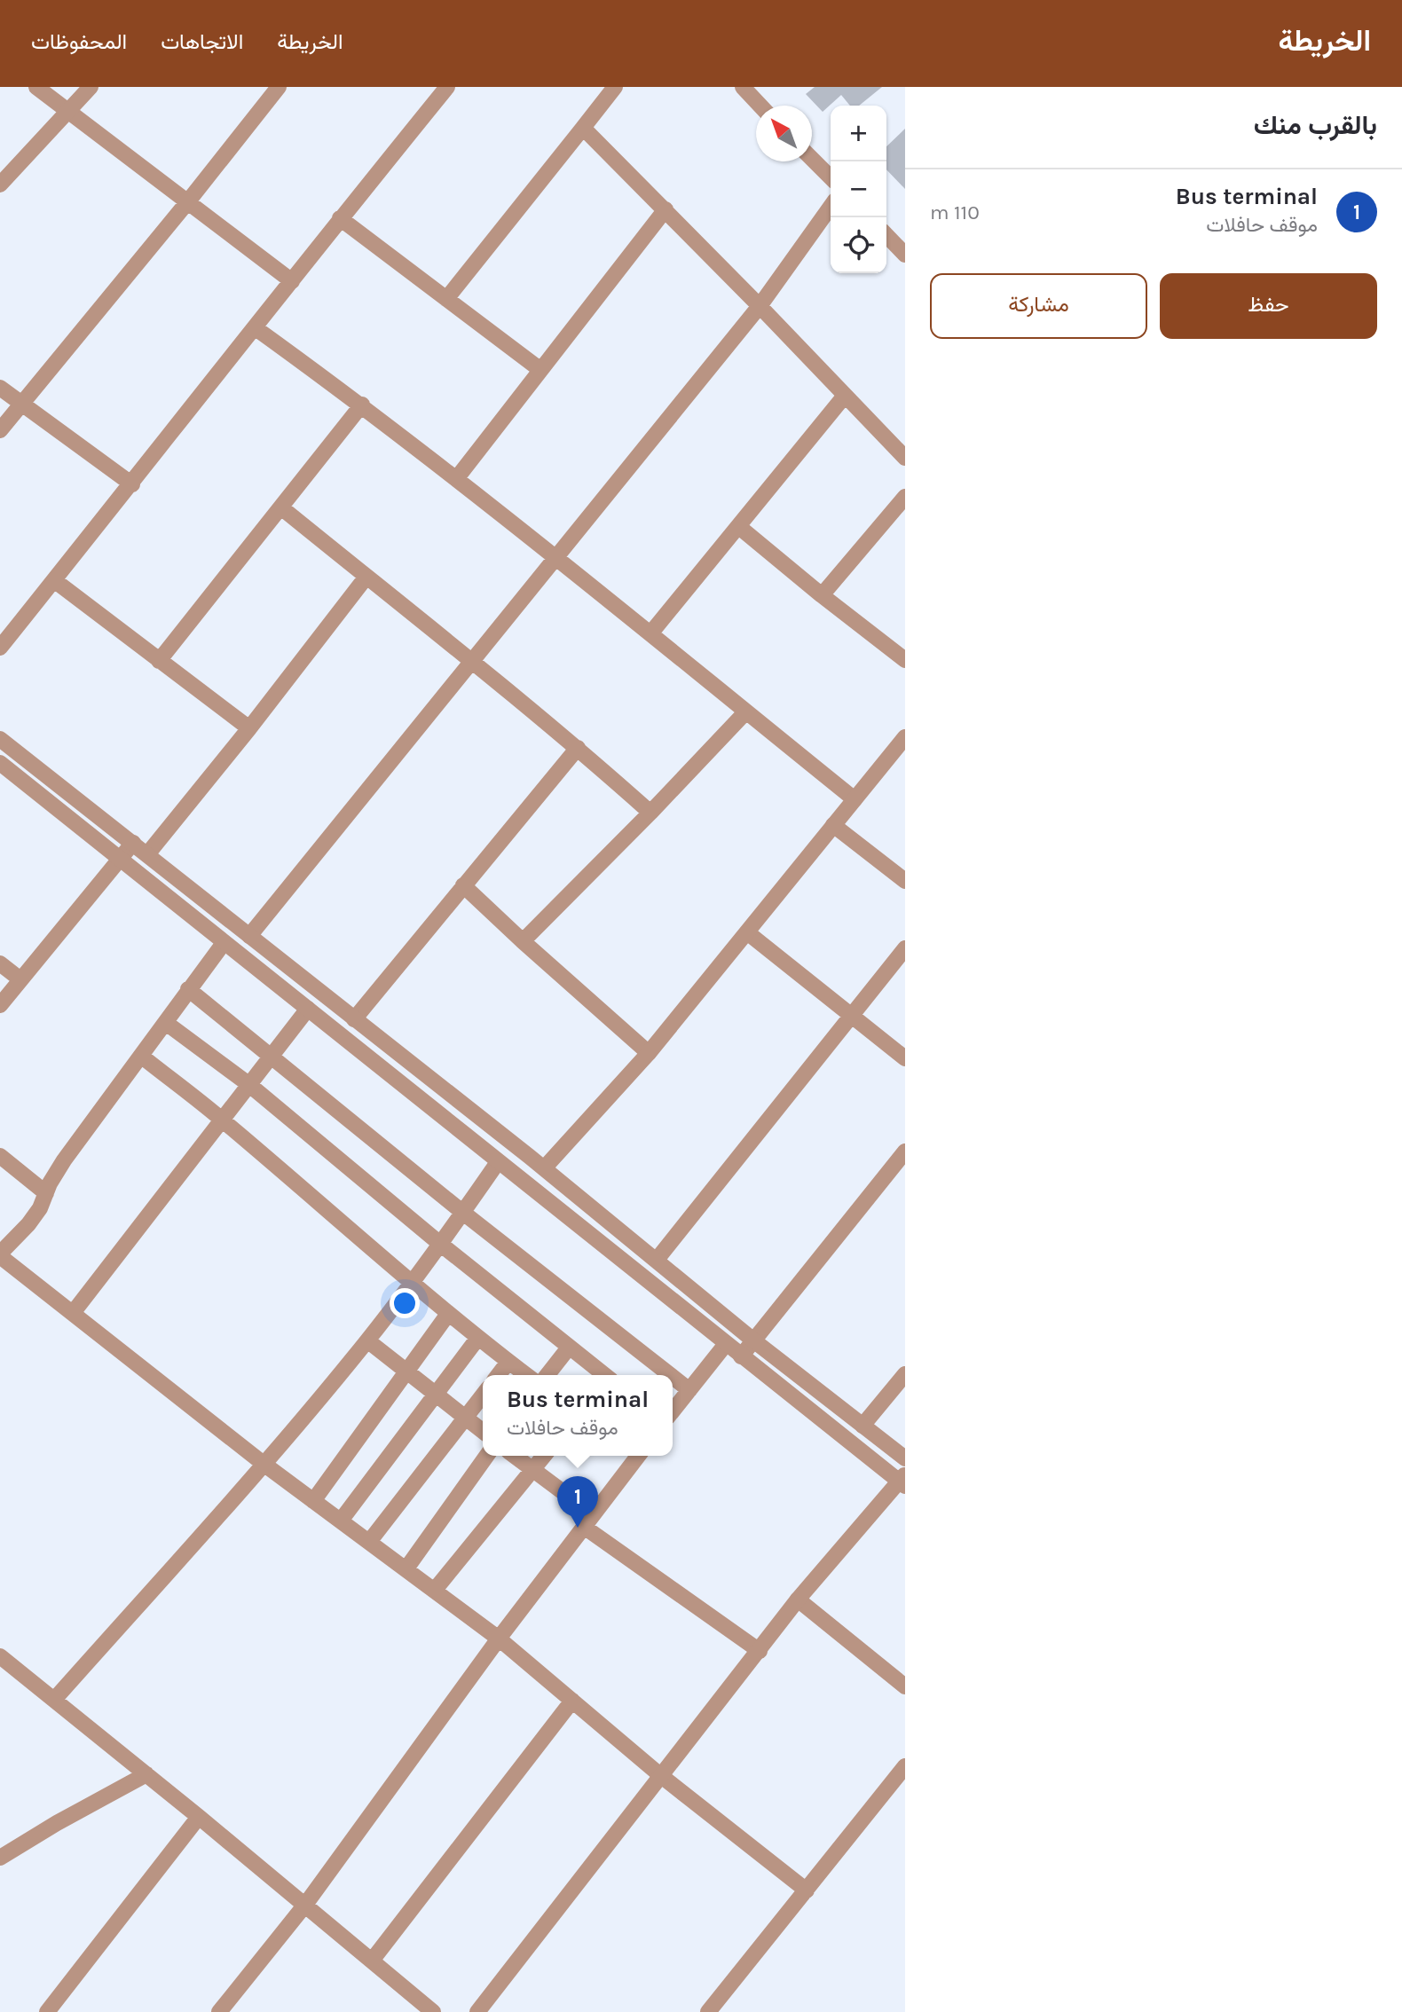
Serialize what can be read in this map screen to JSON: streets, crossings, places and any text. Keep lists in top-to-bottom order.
{
  "north": "top left",
  "page": {
    "header": "الخريطة",
    "nav": ["الخريطة", "الاتجاهات", "المحفوظات"],
    "heading": "بالقرب منك",
    "map_buttons": ["+", "−"],
    "list": [
      {
        "mark": "1",
        "name": "Bus terminal",
        "note": "موقف حافلات",
        "value": "110 m"
      }
    ],
    "buttons": ["حفظ", "مشاركة"],
    "popup": ["Bus terminal", "موقف حافلات"],
    "pins": "1"
  }
}
